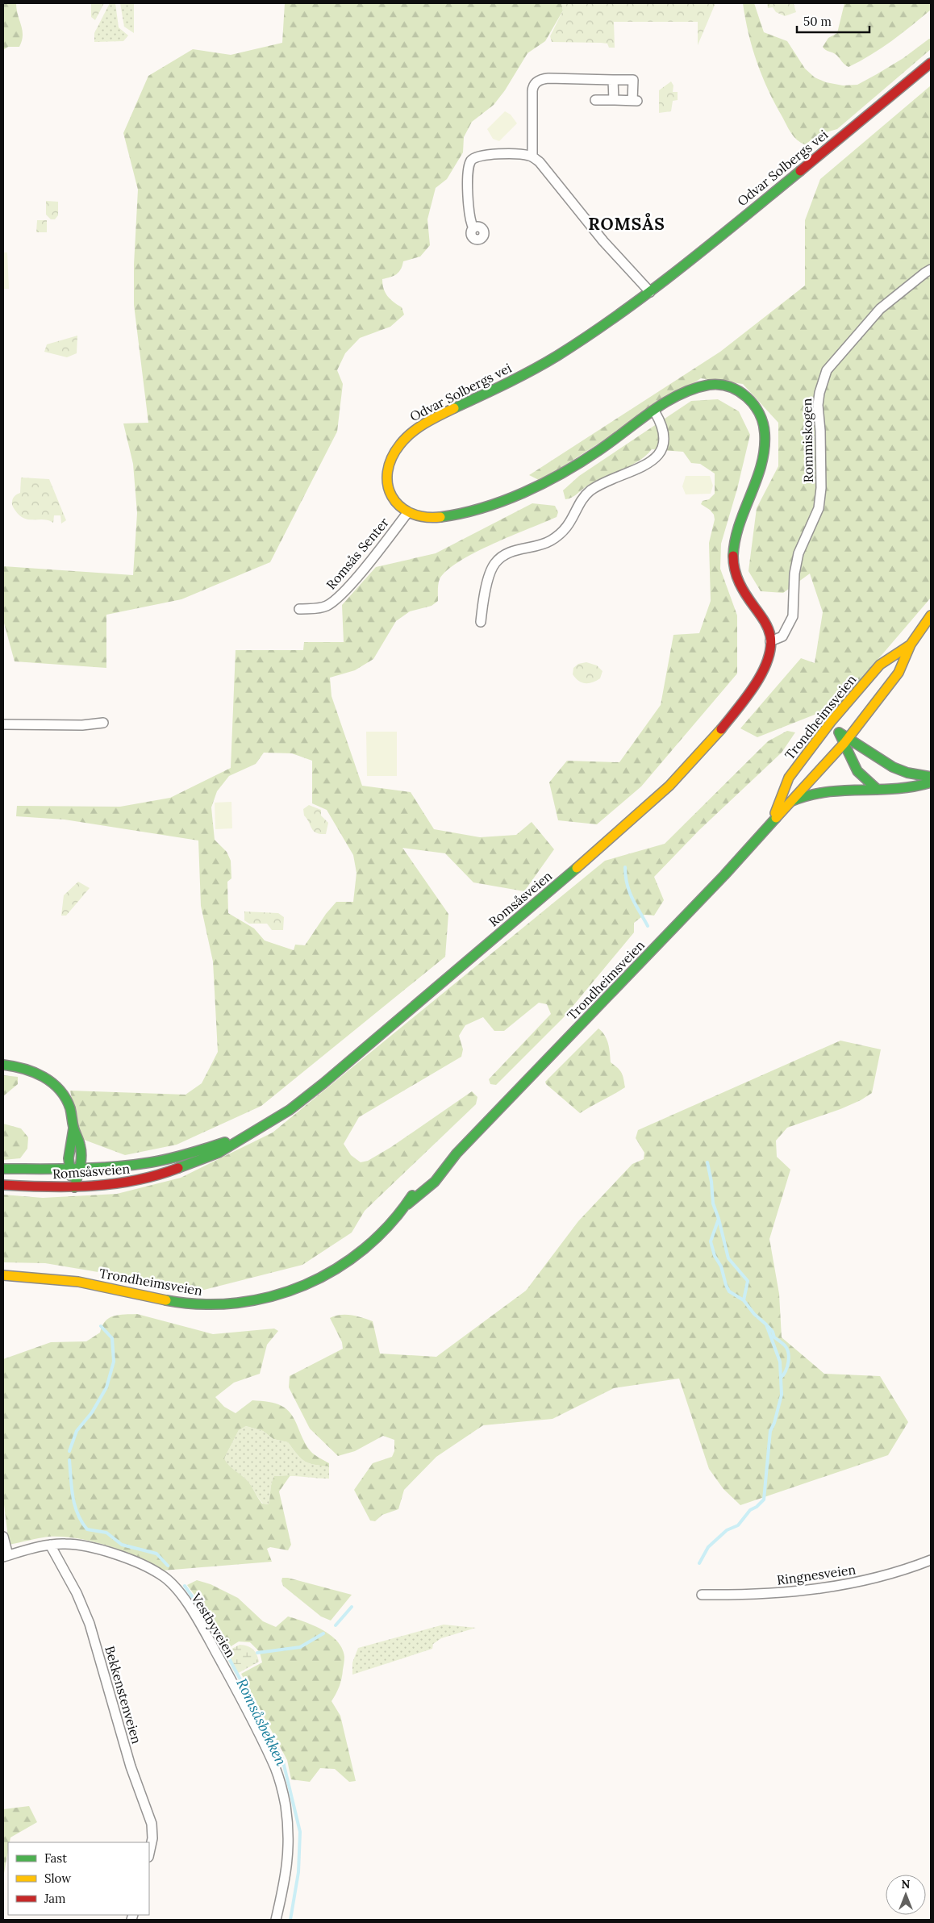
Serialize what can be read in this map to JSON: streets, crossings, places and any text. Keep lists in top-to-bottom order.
{
  "streets": {
    "main road": ["Odvar Solbergs vei", "Trondheimsveien", "Romsåsveien"],
    "street": [
      "Rommiskogen",
      "Romsås Senter",
      "Ringnesveien",
      "Vestbyveien",
      "Bekkenstenveien"
    ]
  },
  "crossings": [
    ["Odvar Solbergs vei", "Romsås Senter"],
    ["Rommiskogen", "Romsåsveien"],
    ["Vestbyveien", "Bekkenstenveien"]
  ],
  "districts": ["ROMSÅS"],
  "water": ["Romsåsbekken"],
  "legend": ["Fast", "Slow", "Jam"],
  "scale_bar": "50 m",
  "north": "top"
}
